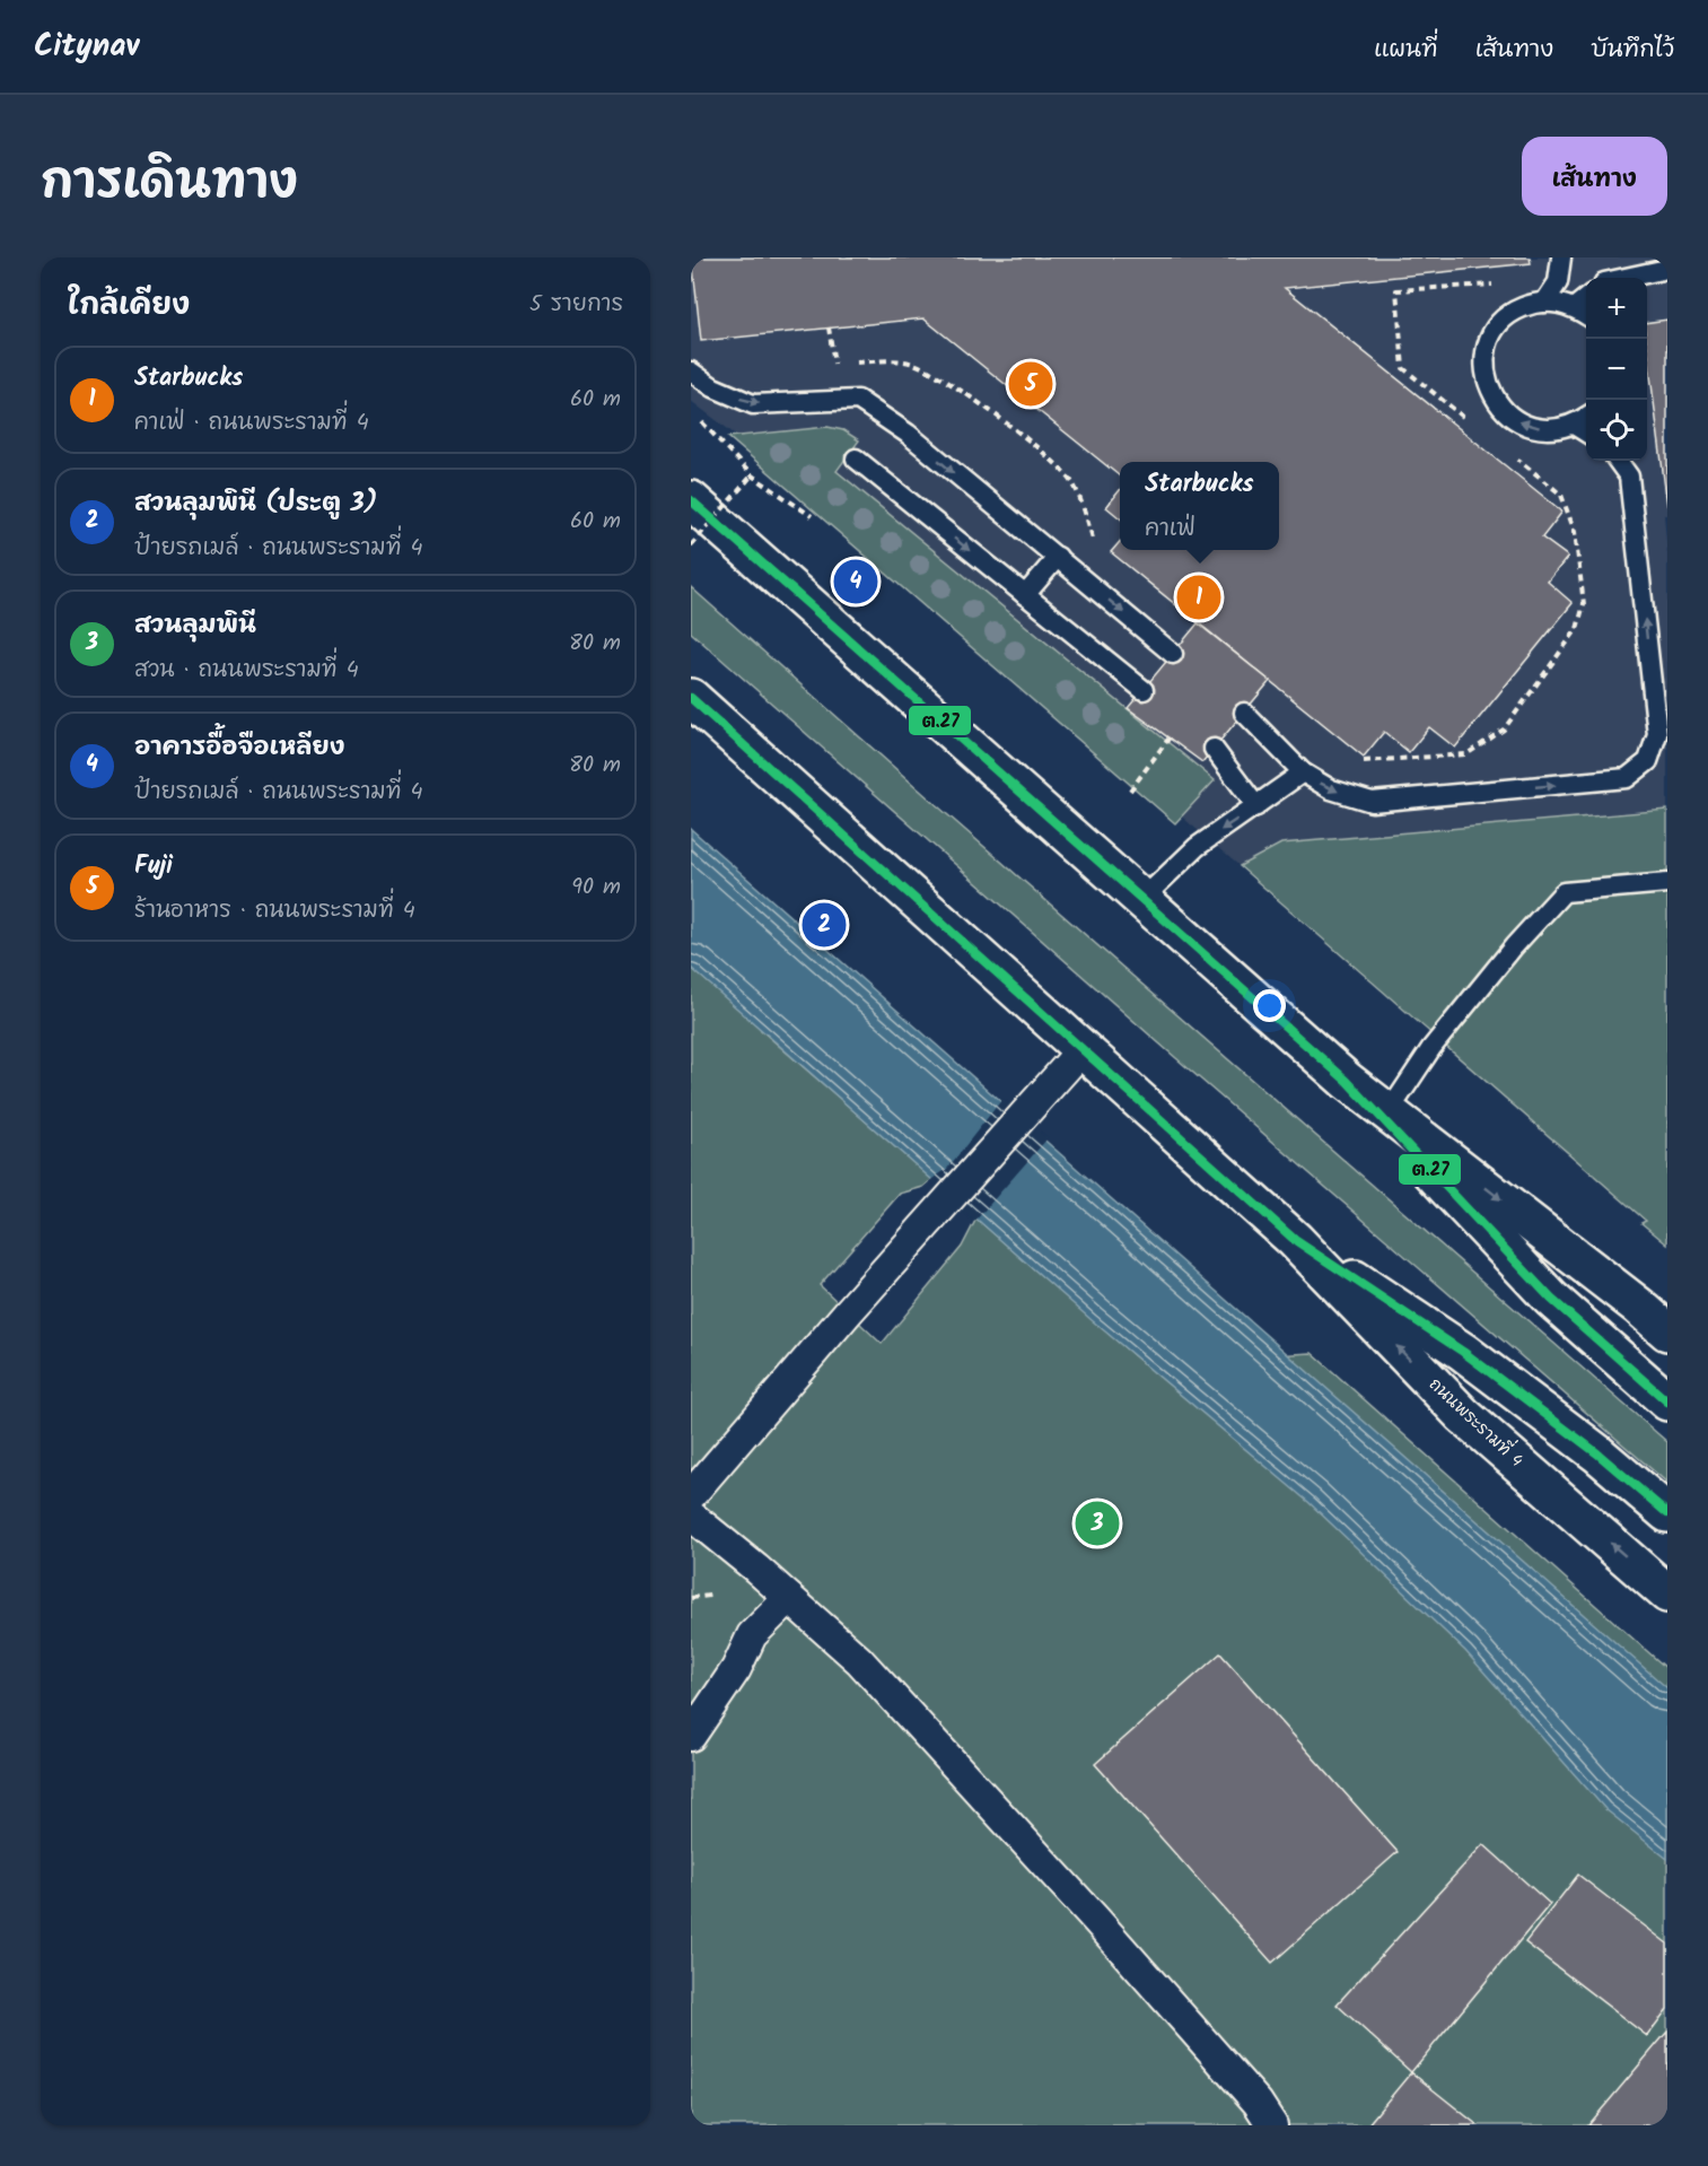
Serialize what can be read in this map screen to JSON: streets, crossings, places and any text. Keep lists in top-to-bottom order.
{
  "streets": {
    "main road": ["ถนนพระรามที่ 4"]
  },
  "lines": ["transit line ต.27"],
  "page": {
    "header": "Citynav",
    "nav": ["แผนที่", "เส้นทาง", "บันทึกไว้"],
    "title": "การเดินทาง",
    "buttons": "เส้นทาง",
    "heading": ["ใกล้เคียง", "5 รายการ"],
    "map_buttons": ["+", "−"],
    "list": [
      {
        "mark": "1",
        "name": "Starbucks",
        "note": "คาเฟ่ · ถนนพระรามที่ 4",
        "value": "60 m"
      },
      {
        "mark": "2",
        "name": "สวนลุมพินี (ประตู 3)",
        "note": "ป้ายรถเมล์ · ถนนพระรามที่ 4",
        "value": "60 m"
      },
      {
        "mark": "3",
        "name": "สวนลุมพินี",
        "note": "สวน · ถนนพระรามที่ 4",
        "value": "80 m"
      },
      {
        "mark": "4",
        "name": "อาคารอื้อจือเหลียง",
        "note": "ป้ายรถเมล์ · ถนนพระรามที่ 4",
        "value": "80 m"
      },
      {
        "mark": "5",
        "name": "Fuji",
        "note": "ร้านอาหาร · ถนนพระรามที่ 4",
        "value": "90 m"
      }
    ],
    "pins": [
      "5",
      "4",
      "1",
      "2",
      "3"
    ],
    "popup": ["Starbucks", "คาเฟ่"]
  }
}
